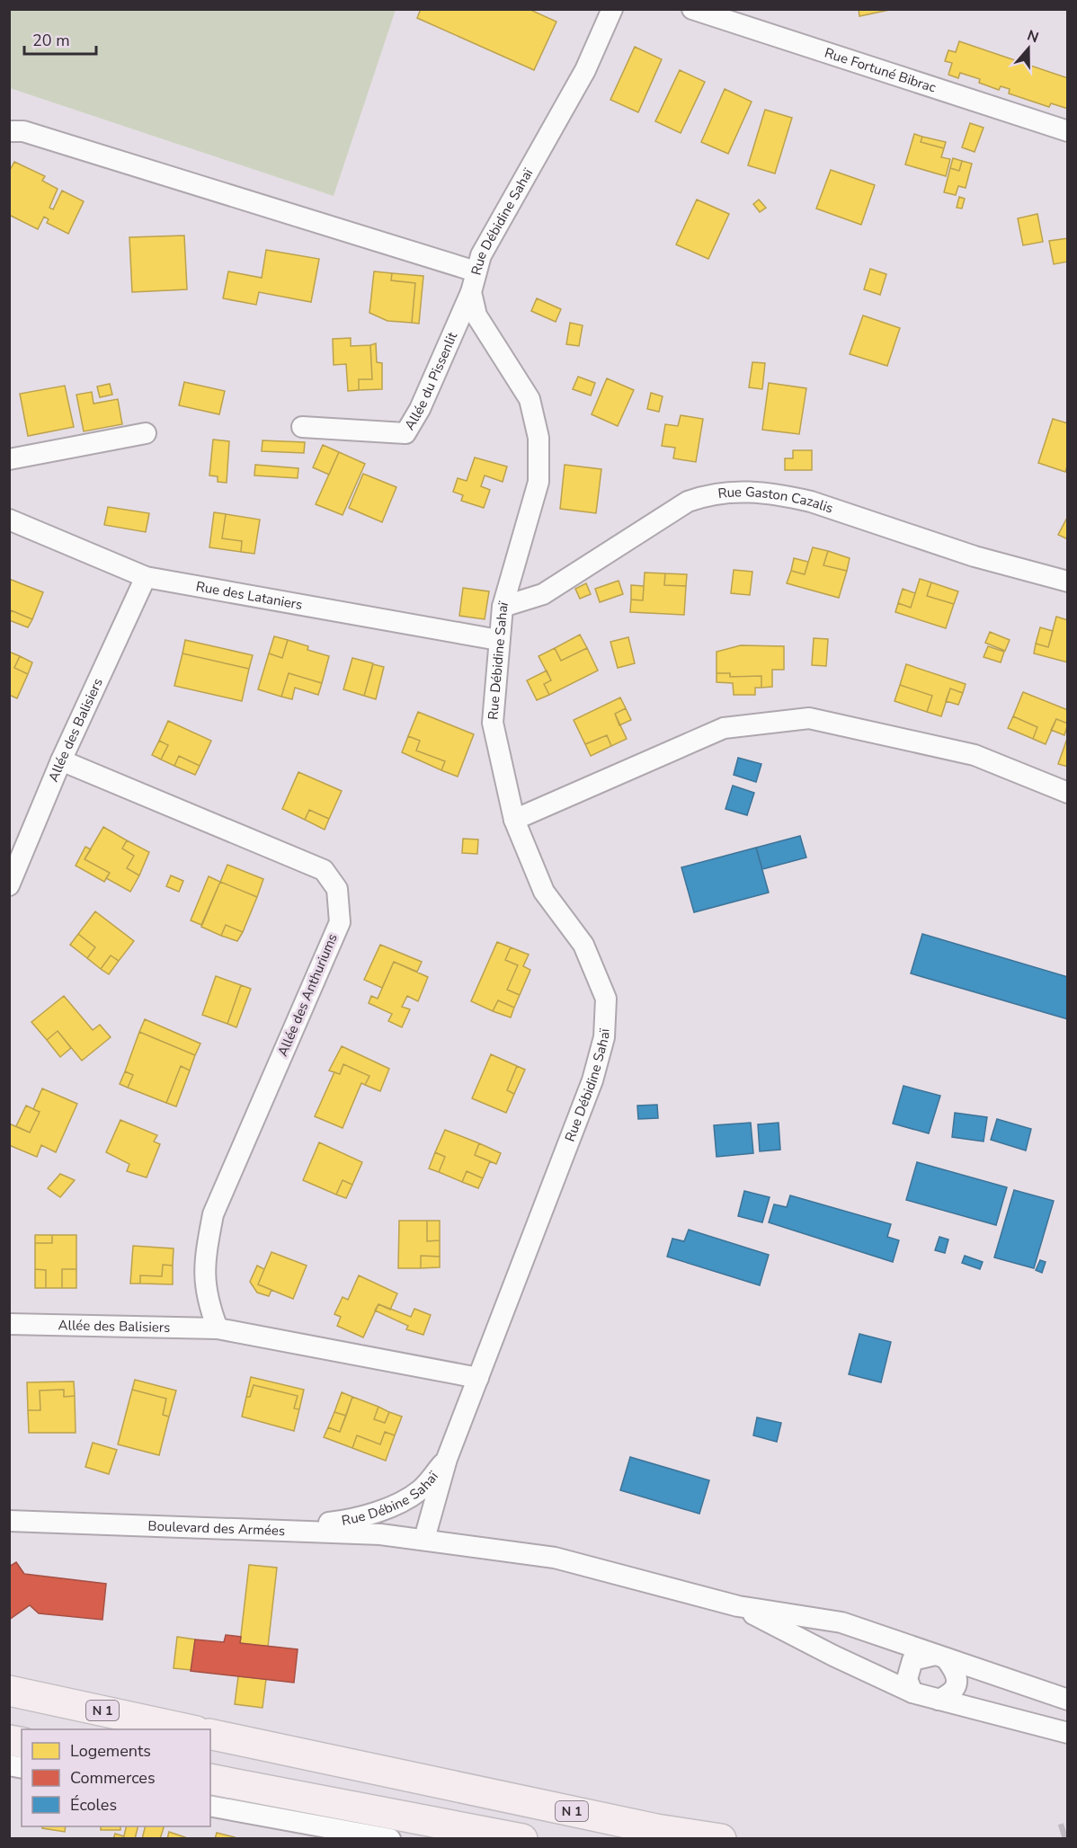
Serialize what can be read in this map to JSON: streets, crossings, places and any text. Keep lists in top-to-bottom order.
{
  "streets": {
    "highway": ["N 1"],
    "street": [
      "Rue Fortuné Bibrac",
      "Rue Débidine Sahaï",
      "Allée du Pissenlit",
      "Rue Gaston Cazalis",
      "Rue des Lataniers",
      "Allée des Balisiers",
      "Allée des Anthuriums",
      "Rue Débine Sahaï",
      "Boulevard des Armées"
    ]
  },
  "crossings": [
    ["Rue Débidine Sahaï", "Allée du Pissenlit"],
    ["Rue Débidine Sahaï", "Rue Gaston Cazalis"],
    ["Rue Débidine Sahaï", "Rue des Lataniers"],
    ["Rue Débidine Sahaï", "Allée des Balisiers"],
    ["Rue Débidine Sahaï", "Rue Débine Sahaï"],
    ["Rue Débidine Sahaï", "Boulevard des Armées"],
    ["Rue des Lataniers", "Allée des Balisiers"],
    ["Allée des Balisiers", "Allée des Anthuriums"],
    ["Rue Débine Sahaï", "Boulevard des Armées"]
  ],
  "legend": ["Logements", "Commerces", "Écoles"],
  "scale_bar": "20 m",
  "north": "top"
}
